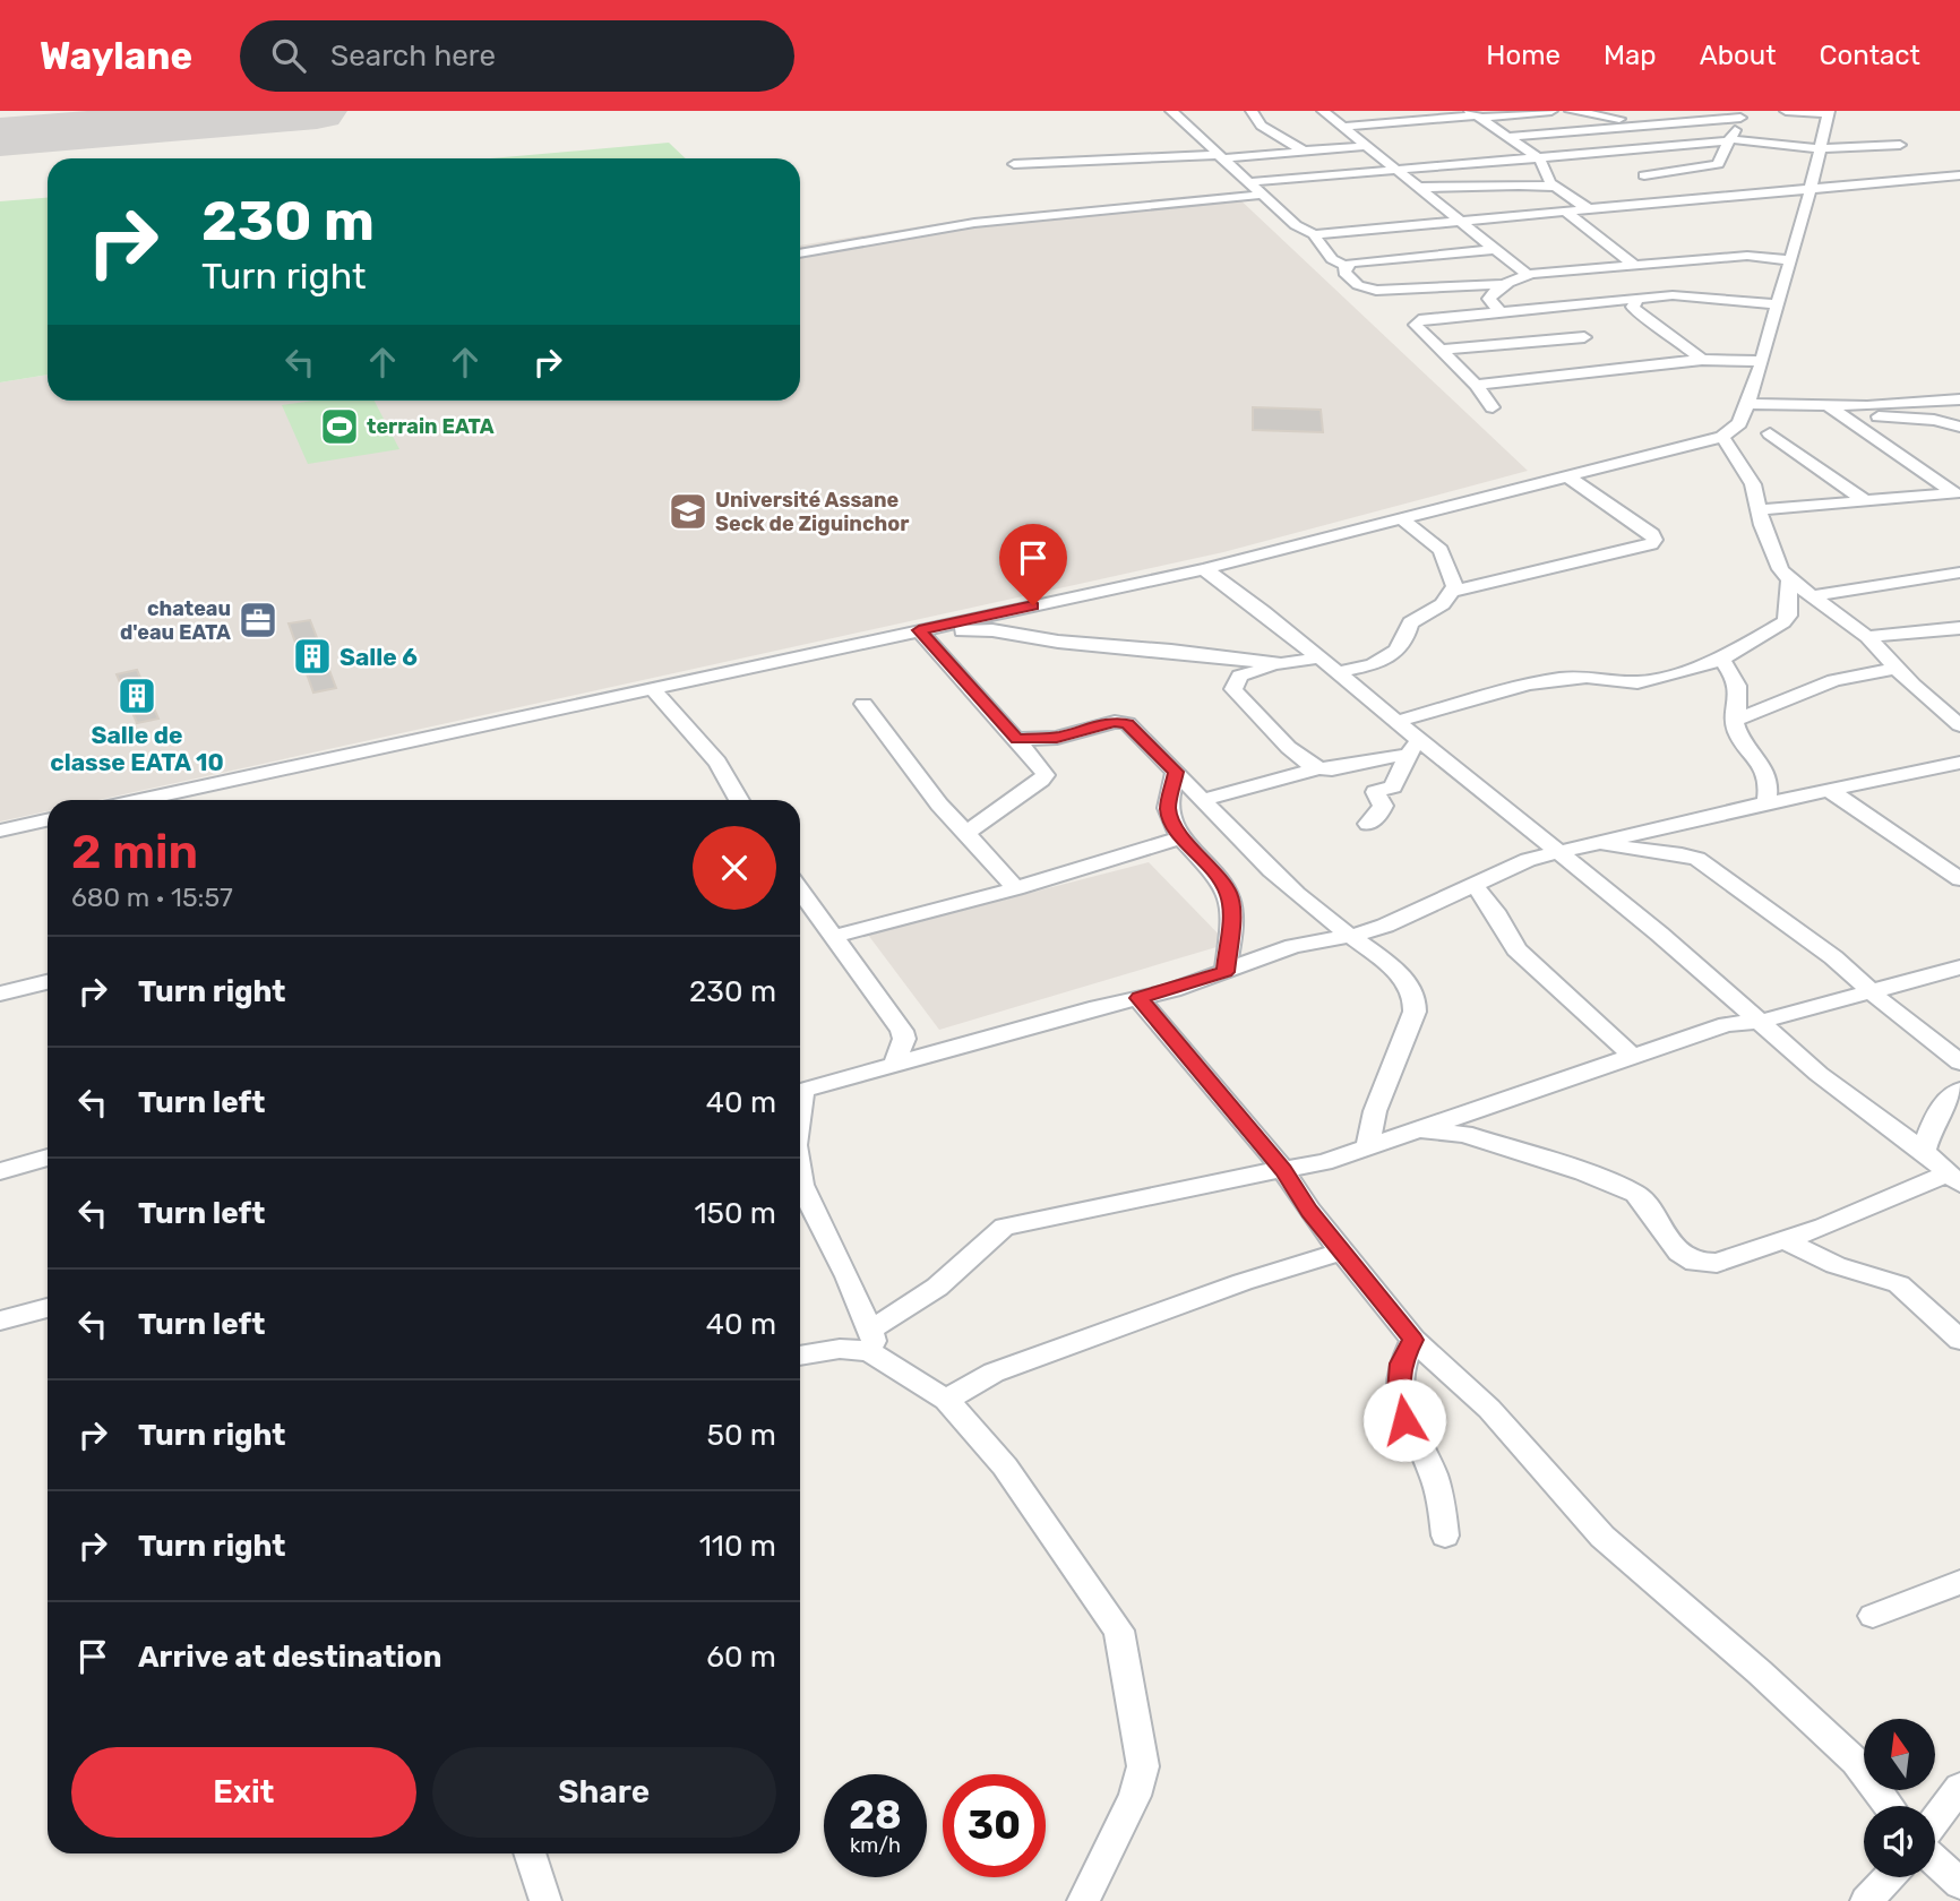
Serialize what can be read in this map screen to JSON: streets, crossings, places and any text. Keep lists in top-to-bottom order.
{
  "places": {
    "sports": ["terrain EATA"],
    "school or university": ["Université Assane Seck de Ziguinchor"],
    "office": ["chateau d'eau EATA"],
    "building": ["Salle 6", "Salle de classe EATA 10"]
  },
  "north": "top",
  "page": {
    "header": "Waylane",
    "search": "Search here",
    "nav": [
      "Home",
      "Map",
      "About",
      "Contact"
    ],
    "turn": ["230 m", "Turn right"],
    "heading": ["2 min", "680 m · 15:57"],
    "list": [
      {
        "name": "Turn right",
        "value": "230 m"
      },
      {
        "name": "Turn left",
        "value": "40 m"
      },
      {
        "name": "Turn left",
        "value": "150 m"
      },
      {
        "name": "Turn left",
        "value": "40 m"
      },
      {
        "name": "Turn right",
        "value": "50 m"
      },
      {
        "name": "Turn right",
        "value": "110 m"
      },
      {
        "name": "Arrive at destination",
        "value": "60 m"
      }
    ],
    "buttons": ["Exit", "Share"],
    "speed": "28 km/h",
    "limit": "30"
  }
}
